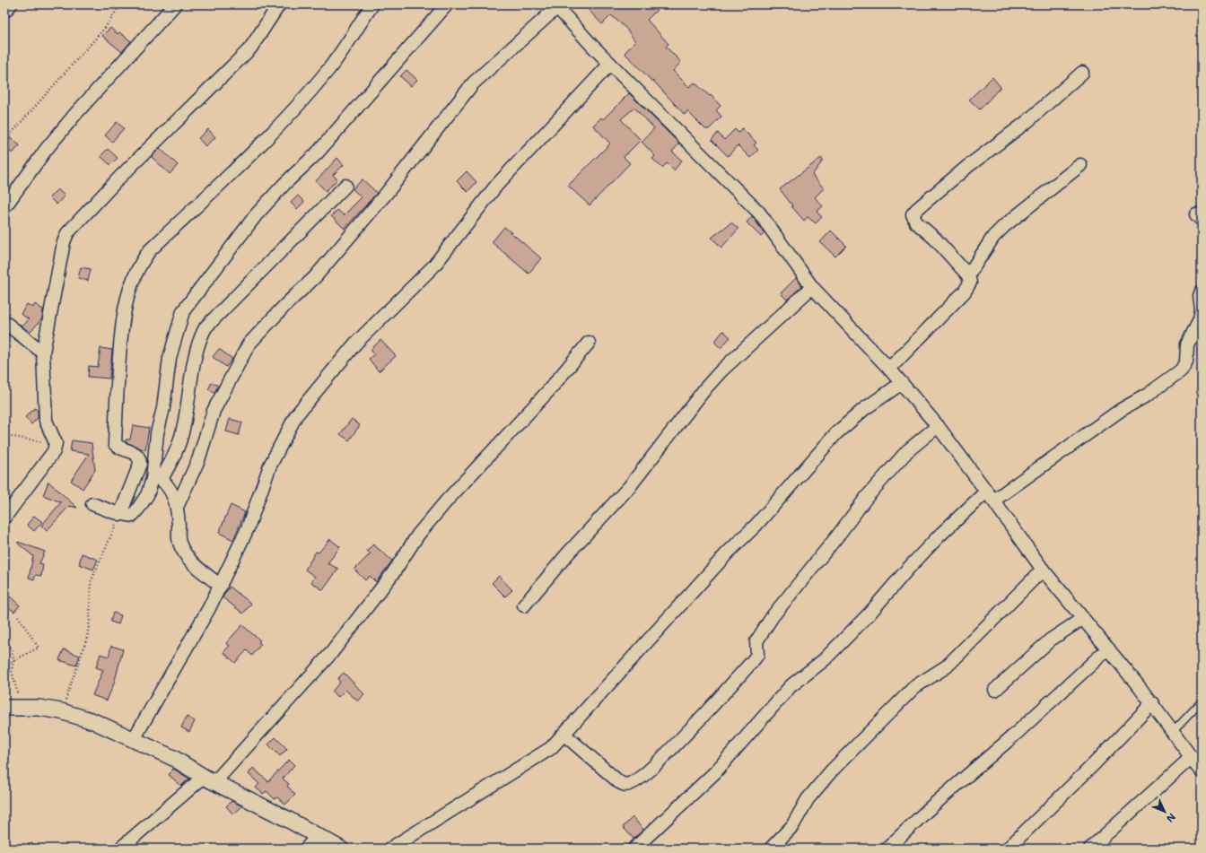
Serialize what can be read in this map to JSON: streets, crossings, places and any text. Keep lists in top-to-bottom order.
{
  "north": "bottom right"
}
